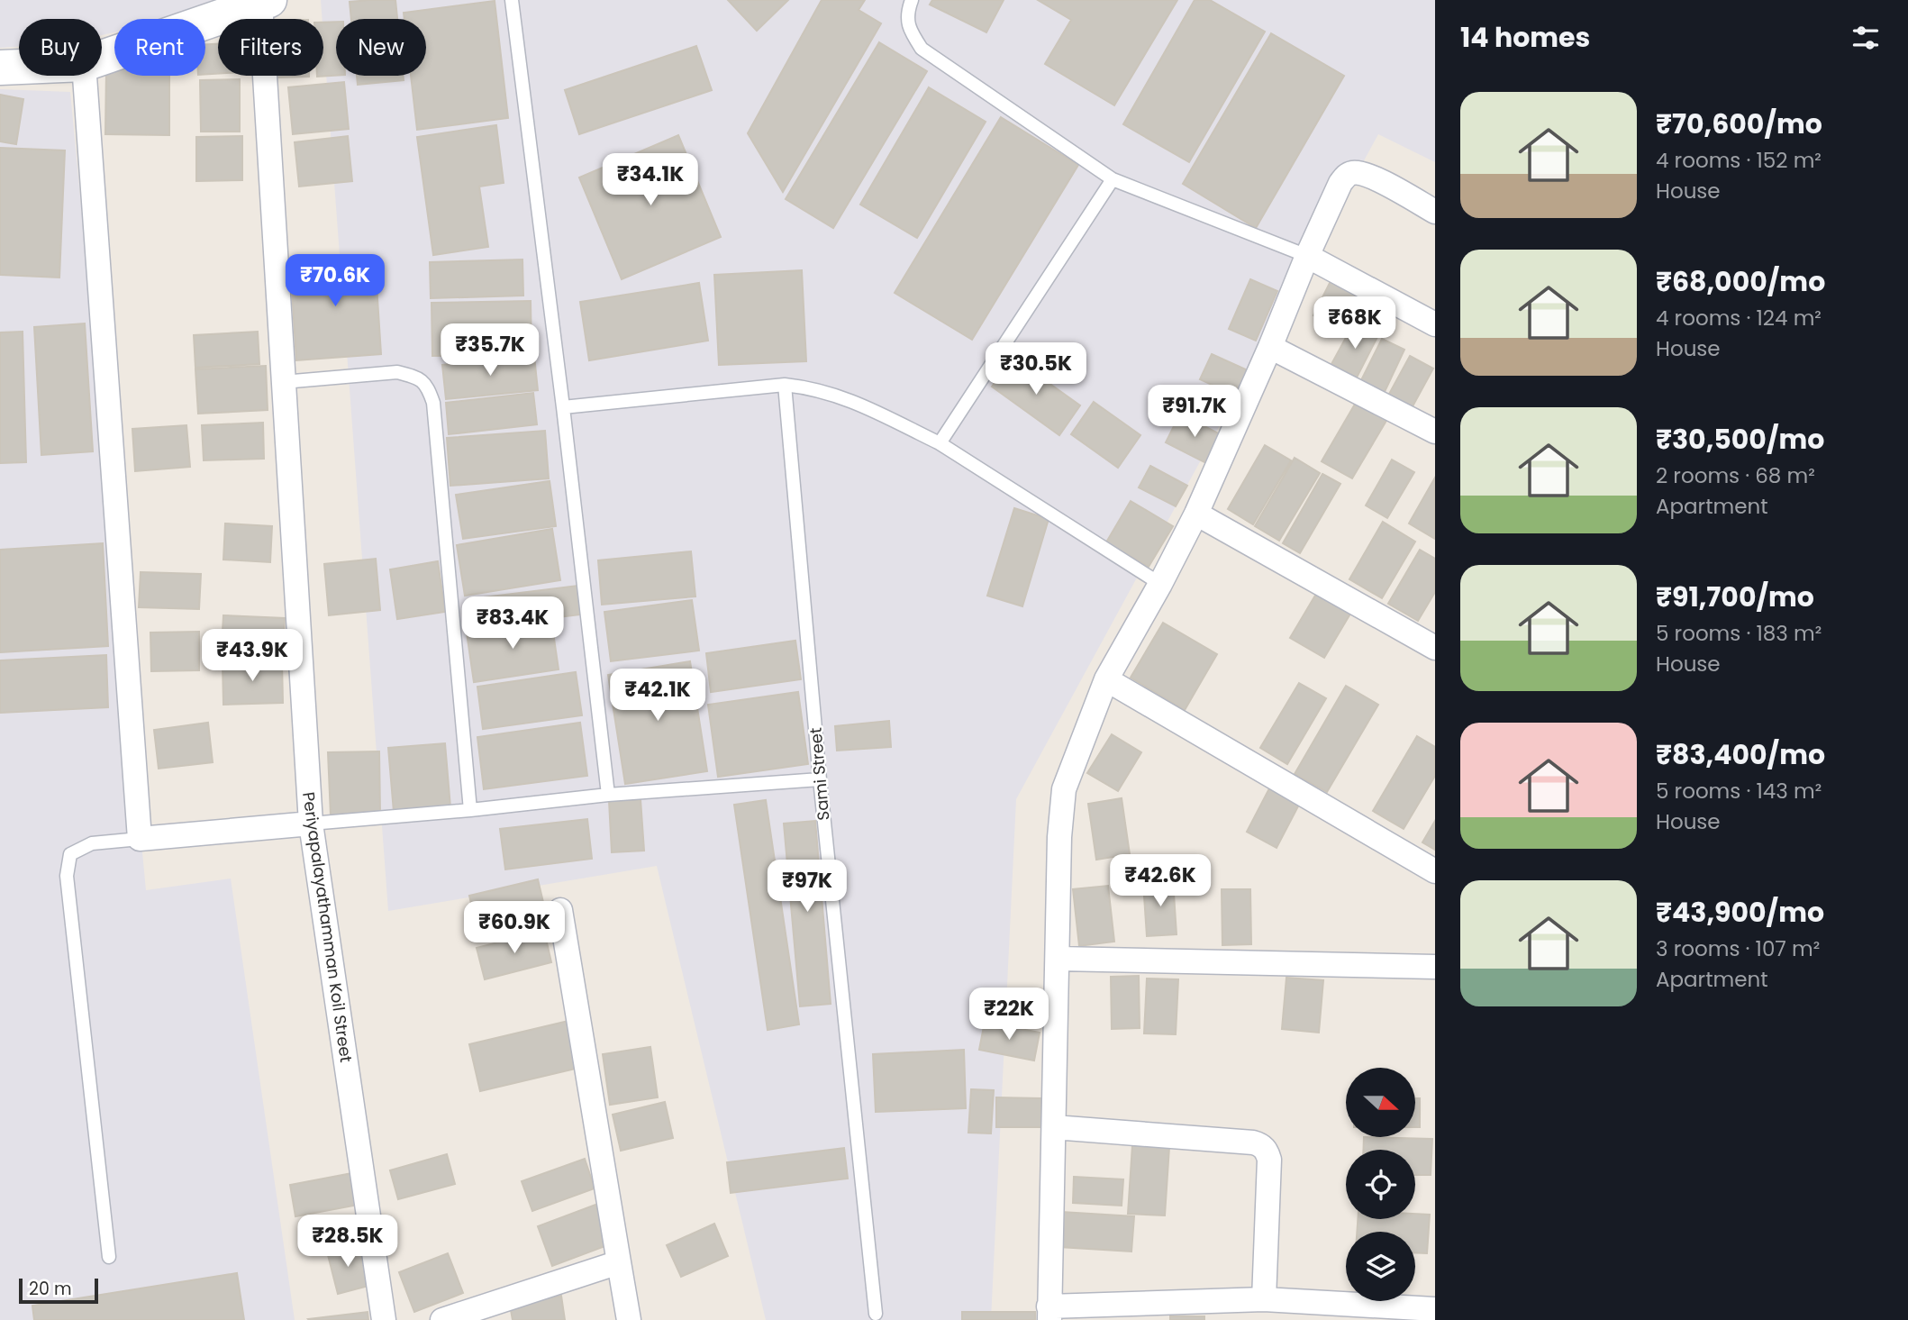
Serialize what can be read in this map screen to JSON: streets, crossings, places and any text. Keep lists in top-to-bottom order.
{
  "streets": {
    "street": ["Periyapalayathamman Koil Street"],
    "lane": ["Sami Street"]
  },
  "scale_bar": "20 m",
  "north": "right",
  "page": {
    "heading": "14 homes",
    "chip": [
      "Buy",
      "Rent",
      "Filters",
      "New"
    ],
    "list": [
      {
        "name": "₹70,600/mo",
        "note": "4 rooms · 152 m² · House"
      },
      {
        "name": "₹68,000/mo",
        "note": "4 rooms · 124 m² · House"
      },
      {
        "name": "₹30,500/mo",
        "note": "2 rooms · 68 m² · Apartment"
      },
      {
        "name": "₹91,700/mo",
        "note": "5 rooms · 183 m² · House"
      },
      {
        "name": "₹83,400/mo",
        "note": "5 rooms · 143 m² · House"
      },
      {
        "name": "₹43,900/mo",
        "note": "3 rooms · 107 m² · Apartment"
      }
    ],
    "price": [
      "₹34.1K",
      "₹70.6K",
      "₹68K",
      "₹35.7K",
      "₹30.5K",
      "₹91.7K",
      "₹83.4K",
      "₹43.9K",
      "₹42.1K",
      "₹42.6K",
      "₹97K",
      "₹60.9K",
      "₹22K",
      "₹28.5K"
    ],
    "scale": "20 m"
  }
}
